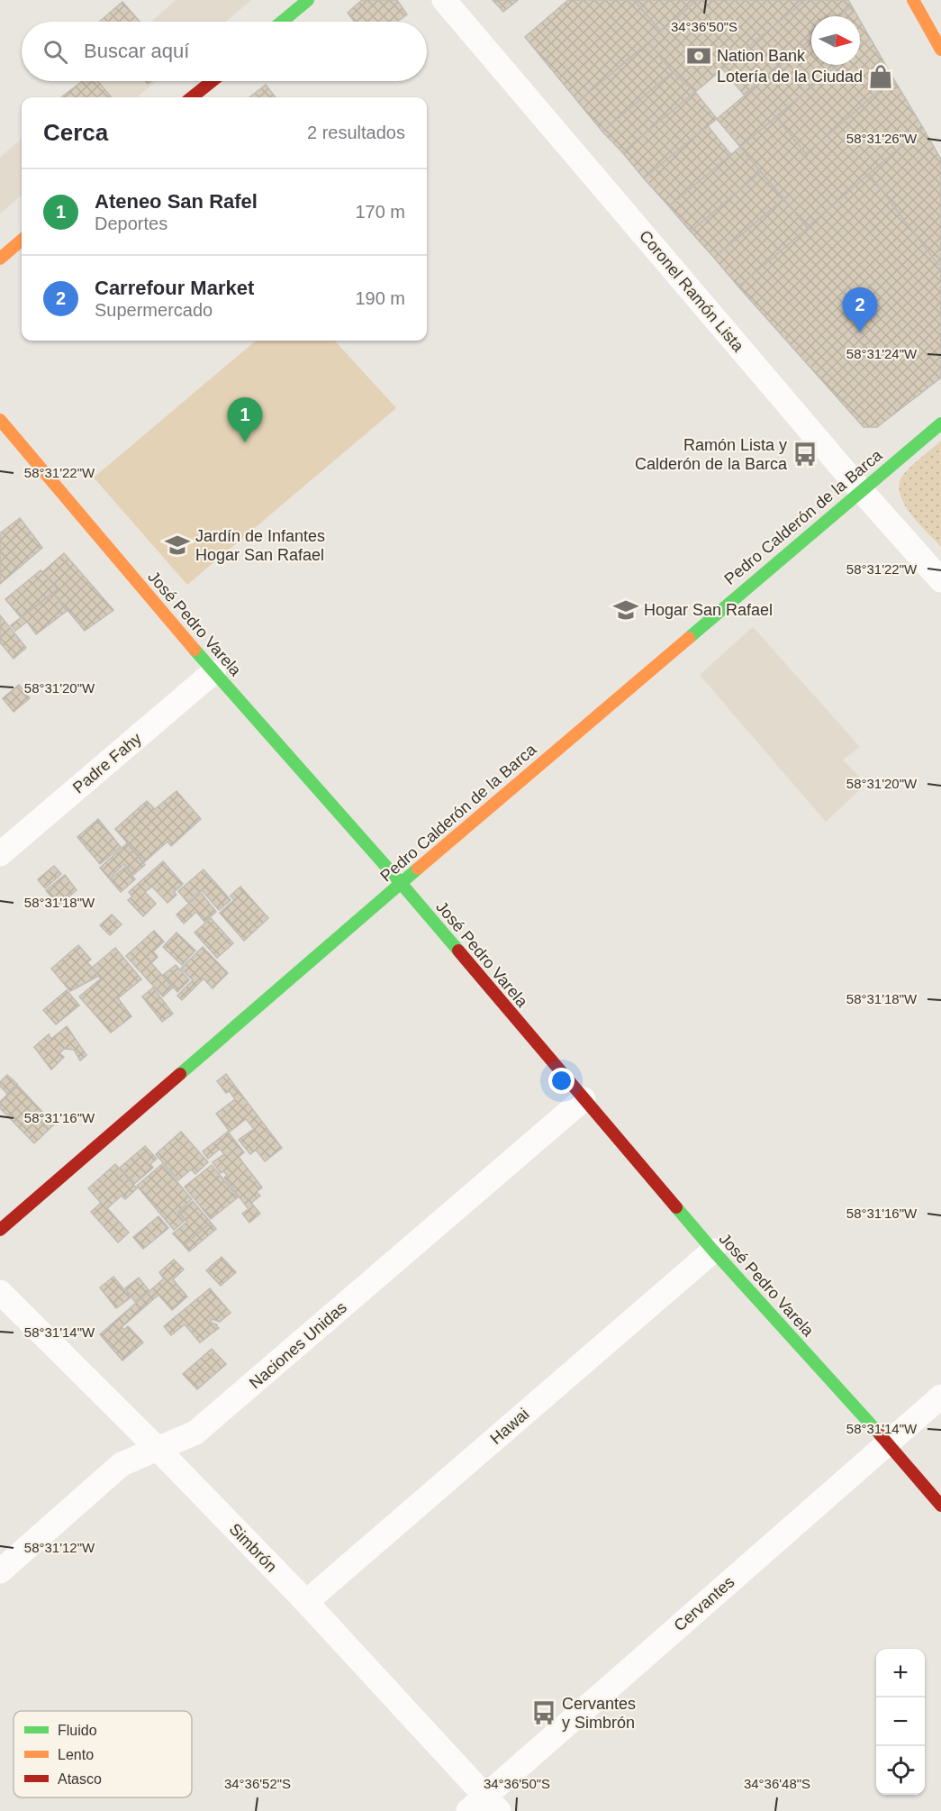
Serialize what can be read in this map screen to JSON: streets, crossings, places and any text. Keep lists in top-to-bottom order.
{
  "streets": {
    "street": [
      "Coronel Ramón Lista",
      "Pedro Calderón de la Barca",
      "José Pedro Varela",
      "Padre Fahy",
      "Naciones Unidas",
      "Hawai",
      "Simbrón",
      "Cervantes"
    ]
  },
  "crossings": [
    ["Coronel Ramón Lista", "Pedro Calderón de la Barca"],
    ["Pedro Calderón de la Barca", "José Pedro Varela"],
    ["José Pedro Varela", "Padre Fahy"],
    ["José Pedro Varela", "Naciones Unidas"],
    ["José Pedro Varela", "Hawai"],
    ["José Pedro Varela", "Cervantes"],
    ["Naciones Unidas", "Simbrón"],
    ["Hawai", "Simbrón"],
    ["Simbrón", "Cervantes"]
  ],
  "places": {
    "bank": ["Nation Bank"],
    "shop": ["Lotería de la Ciudad"],
    "bus stop": ["Ramón Lista y Calderón de la Barca", "Cervantes y Simbrón"],
    "school or university": ["Jardín de Infantes Hogar San Rafael", "Hogar San Rafael"]
  },
  "legend": ["Fluido", "Lento", "Atasco"],
  "north": "right",
  "page": {
    "search": "Buscar aquí",
    "heading": ["Cerca", "2 resultados"],
    "list": [
      {
        "mark": "1",
        "name": "Ateneo San Rafel",
        "note": "Deportes",
        "value": "170 m"
      },
      {
        "mark": "2",
        "name": "Carrefour Market",
        "note": "Supermercado",
        "value": "190 m"
      }
    ],
    "pins": ["2", "1"],
    "map_buttons": ["+", "−"]
  },
  "coordinates": [
    "34°36'50\"S",
    "58°31'26\"W",
    "58°31'24\"W",
    "58°31'22\"W",
    "58°31'20\"W",
    "58°31'18\"W",
    "58°31'16\"W",
    "58°31'14\"W",
    "58°31'12\"W",
    "34°36'52\"S",
    "34°36'48\"S"
  ]
}
